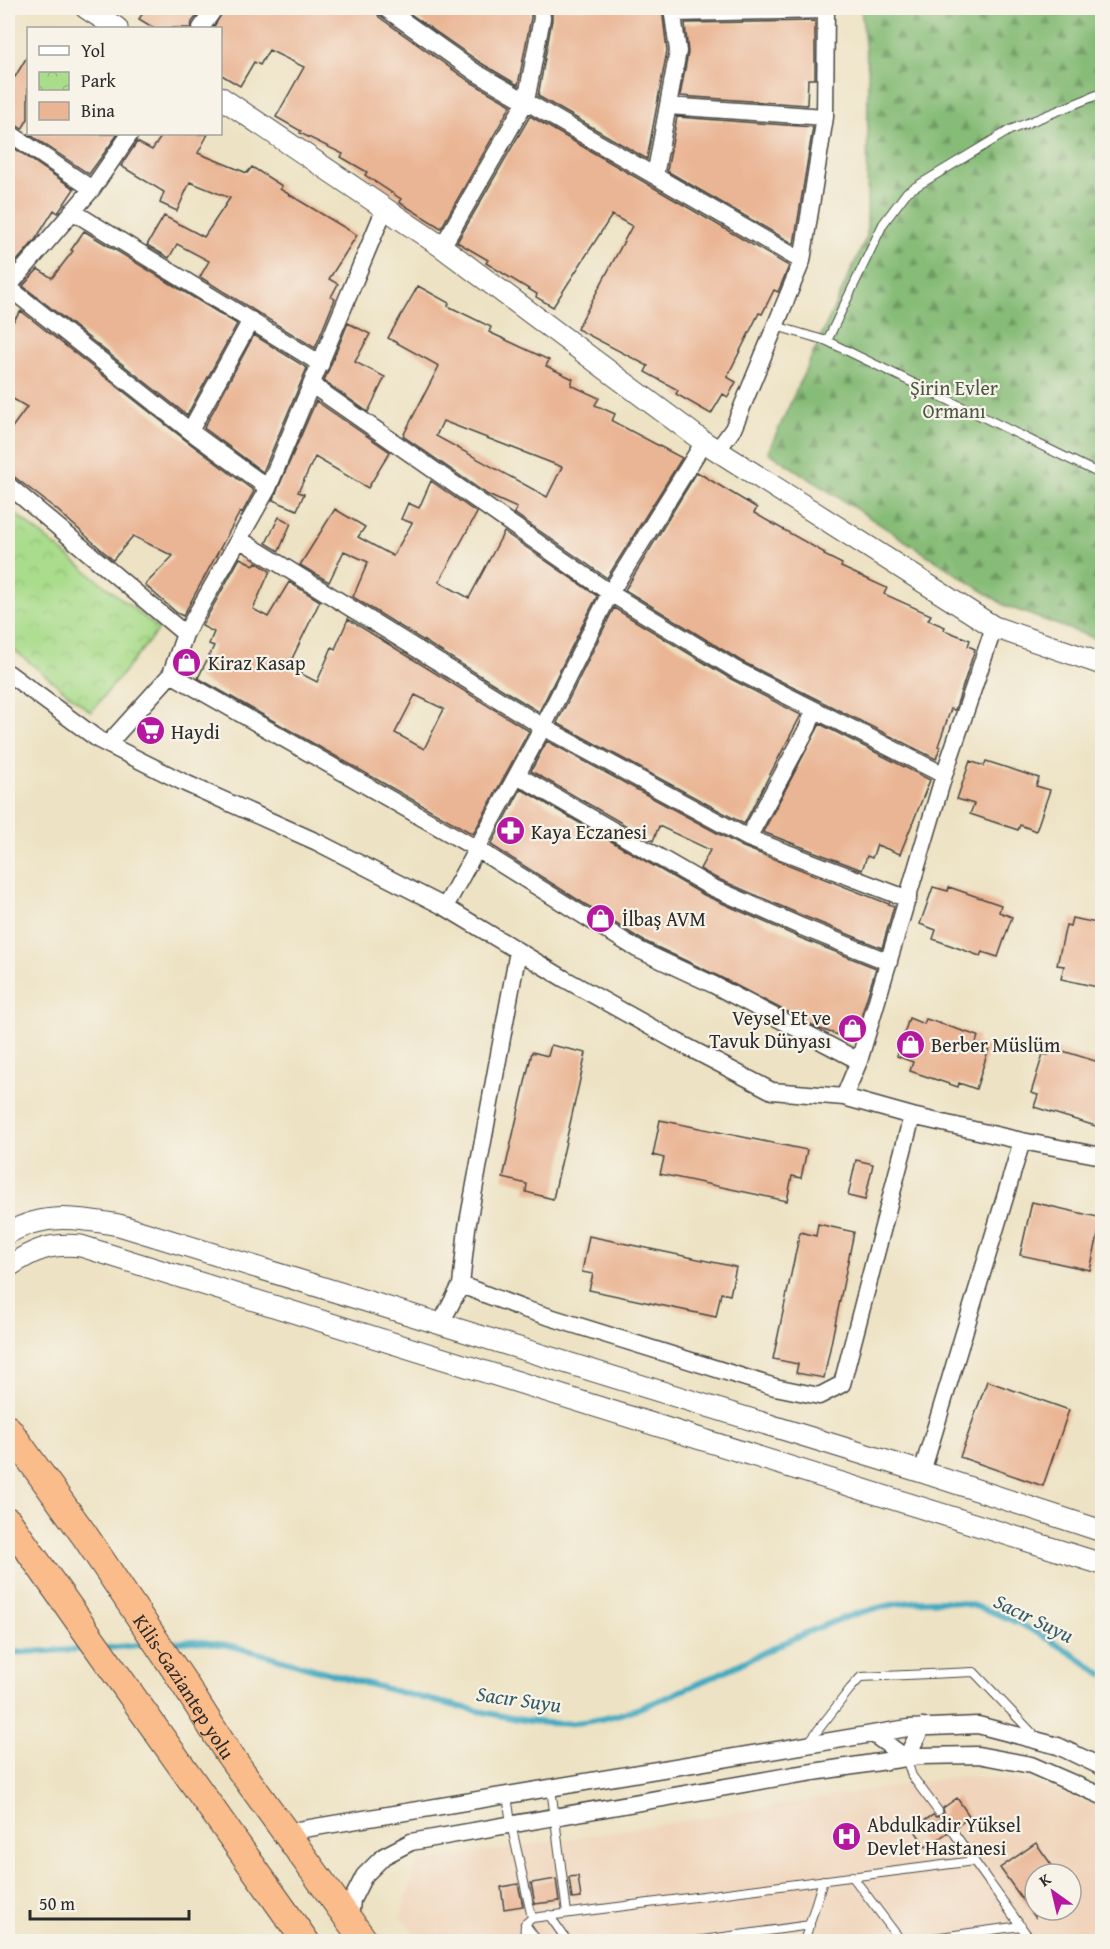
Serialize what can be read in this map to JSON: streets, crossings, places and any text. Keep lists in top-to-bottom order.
{
  "streets": {
    "highway": ["Kilis-Gaziantep yolu"]
  },
  "water": ["Sacır Suyu"],
  "parks": ["Şirin Evler Ormanı"],
  "places": {
    "shop": [
      "Kiraz Kasap",
      "İlbaş AVM",
      "Veysel Et ve Tavuk Dünyası",
      "Berber Müslüm"
    ],
    "supermarket": ["Haydi"],
    "pharmacy": ["Kaya Eczanesi"],
    "hospital": ["Abdulkadir Yüksel Devlet Hastanesi"]
  },
  "legend": ["Yol", "Park", "Bina"],
  "scale_bar": "50 m",
  "north": "top left"
}
